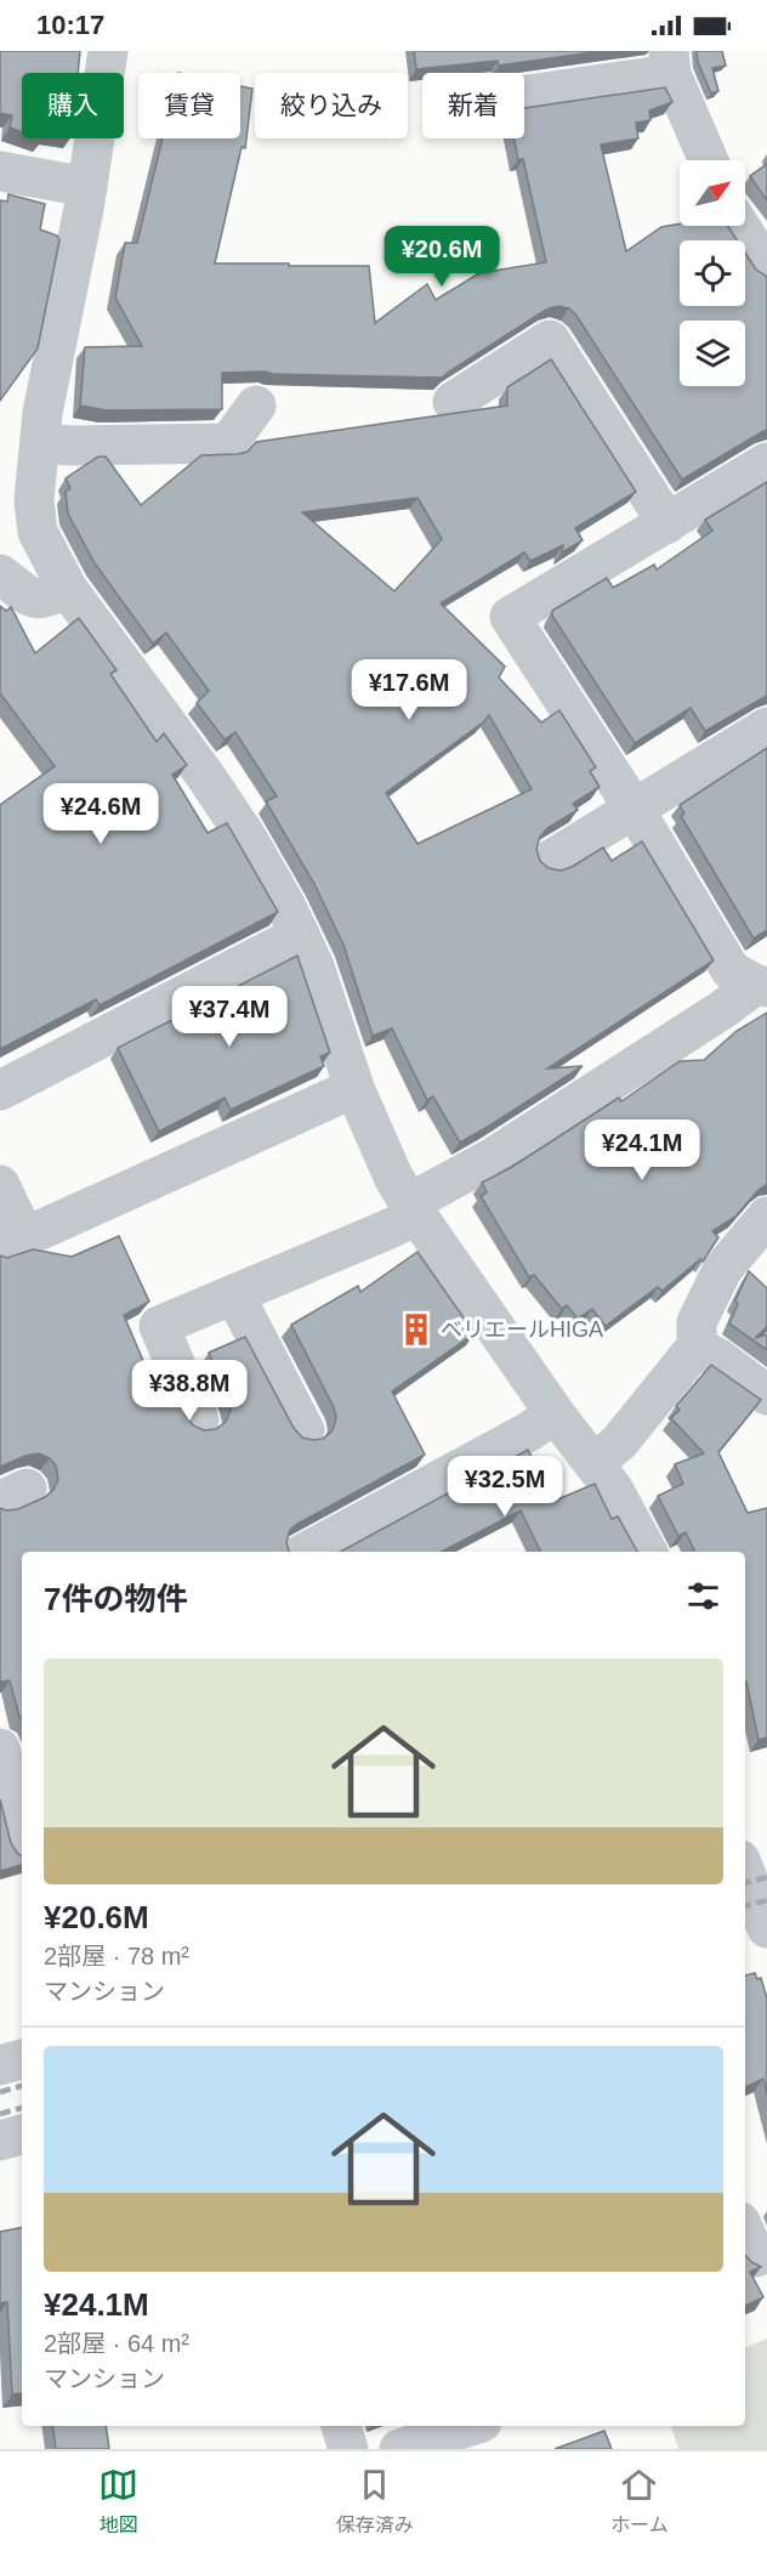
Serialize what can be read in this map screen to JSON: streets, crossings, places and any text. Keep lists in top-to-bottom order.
{
  "places": {
    "building": ["ベリエールHIGA"]
  },
  "north": "top right",
  "page": {
    "status": "10:17",
    "chip": [
      "購入",
      "賃貸",
      "絞り込み",
      "新着"
    ],
    "price": [
      "¥20.6M",
      "¥17.6M",
      "¥24.6M",
      "¥37.4M",
      "¥24.1M",
      "¥38.8M",
      "¥32.5M"
    ],
    "heading": "7件の物件",
    "list": [
      {
        "name": "¥20.6M",
        "note": "2部屋 · 78 m² · マンション"
      },
      {
        "name": "¥24.1M",
        "note": "2部屋 · 64 m² · マンション"
      }
    ],
    "tabs": ["地図", "保存済み", "ホーム"]
  }
}
